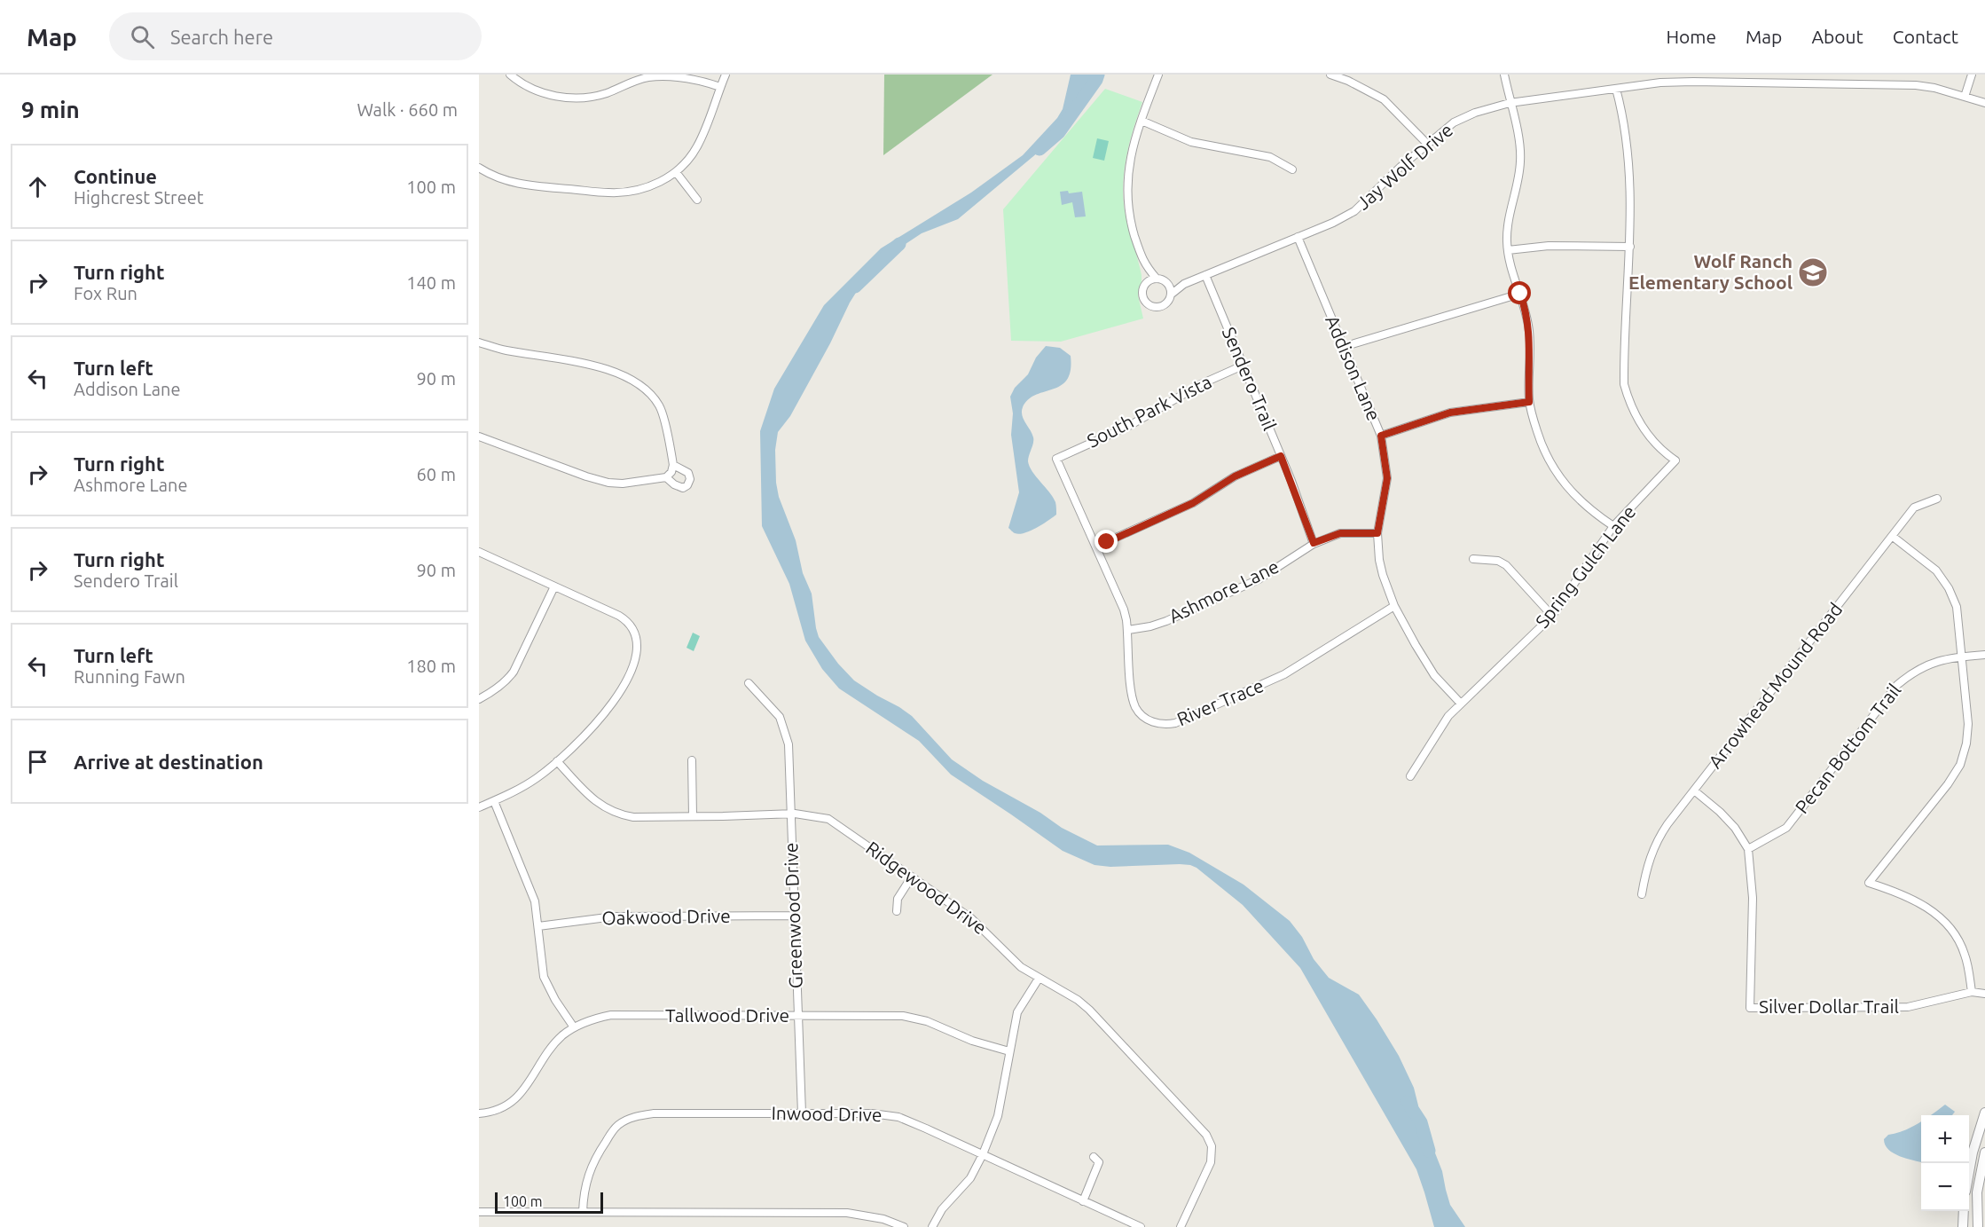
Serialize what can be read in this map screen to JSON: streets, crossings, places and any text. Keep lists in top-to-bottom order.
{
  "streets": {
    "street": [
      "Jay Wolf Drive",
      "Addison Lane",
      "Sendero Trail",
      "South Park Vista",
      "Spring Gulch Lane",
      "Ashmore Lane",
      "Arrowhead Mound Road",
      "River Trace",
      "Pecan Bottom Trail",
      "Ridgewood Drive",
      "Greenwood Drive",
      "Oakwood Drive",
      "Silver Dollar Trail",
      "Tallwood Drive",
      "Inwood Drive"
    ]
  },
  "crossings": [
    ["Jay Wolf Drive", "Addison Lane"],
    ["Jay Wolf Drive", "Sendero Trail"],
    ["Jay Wolf Drive", "Spring Gulch Lane"],
    ["Addison Lane", "Spring Gulch Lane"],
    ["Addison Lane", "Ashmore Lane"],
    ["Addison Lane", "River Trace"],
    ["Sendero Trail", "South Park Vista"],
    ["Sendero Trail", "Ashmore Lane"],
    ["South Park Vista", "River Trace"],
    ["Ashmore Lane", "River Trace"],
    ["Arrowhead Mound Road", "Silver Dollar Trail"],
    ["Pecan Bottom Trail", "Silver Dollar Trail"],
    ["Ridgewood Drive", "Greenwood Drive"],
    ["Greenwood Drive", "Oakwood Drive"],
    ["Greenwood Drive", "Tallwood Drive"],
    ["Greenwood Drive", "Inwood Drive"]
  ],
  "places": {
    "school or university": ["Wolf Ranch Elementary School"]
  },
  "scale_bar": "100 m",
  "page": {
    "header": "Map",
    "search": "Search here",
    "nav": [
      "Home",
      "Map",
      "About",
      "Contact"
    ],
    "heading": ["9 min", "Walk · 660 m"],
    "list": [
      ["Continue", "Highcrest Street", "100 m"],
      ["Turn right", "Fox Run", "140 m"],
      ["Turn left", "Addison Lane", "90 m"],
      ["Turn right", "Ashmore Lane", "60 m"],
      ["Turn right", "Sendero Trail", "90 m"],
      ["Turn left", "Running Fawn", "180 m"],
      "Arrive at destination"
    ],
    "map_buttons": ["+", "−"],
    "scale": "100 m"
  }
}
